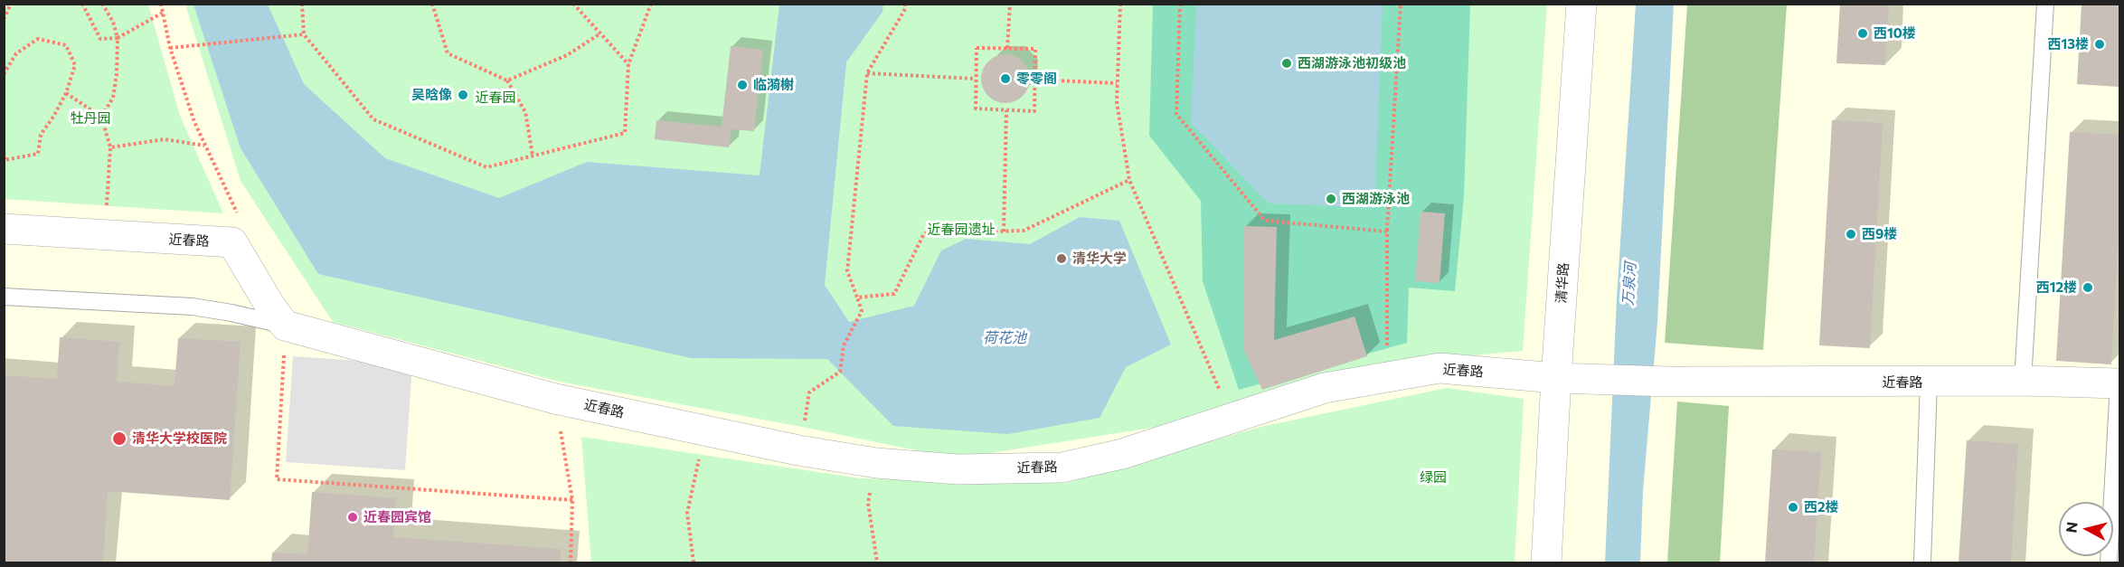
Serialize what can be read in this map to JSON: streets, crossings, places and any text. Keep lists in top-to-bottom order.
{
  "streets": {
    "street": ["近春路", "清华路"]
  },
  "crossings": [
    ["近春路", "清华路"]
  ],
  "water": ["万泉河", "荷花池"],
  "parks": [
    "近春园",
    "牡丹园",
    "近春园遗址",
    "绿园"
  ],
  "places": [
    "西10楼",
    "西13楼",
    "西湖游泳池初级池",
    "零零阁",
    "临漪榭",
    "吴晗像",
    "西湖游泳池",
    "西9楼",
    "清华大学",
    "西12楼",
    "清华大学校医院",
    "西2楼",
    "近春园宾馆"
  ],
  "north": "left"
}
